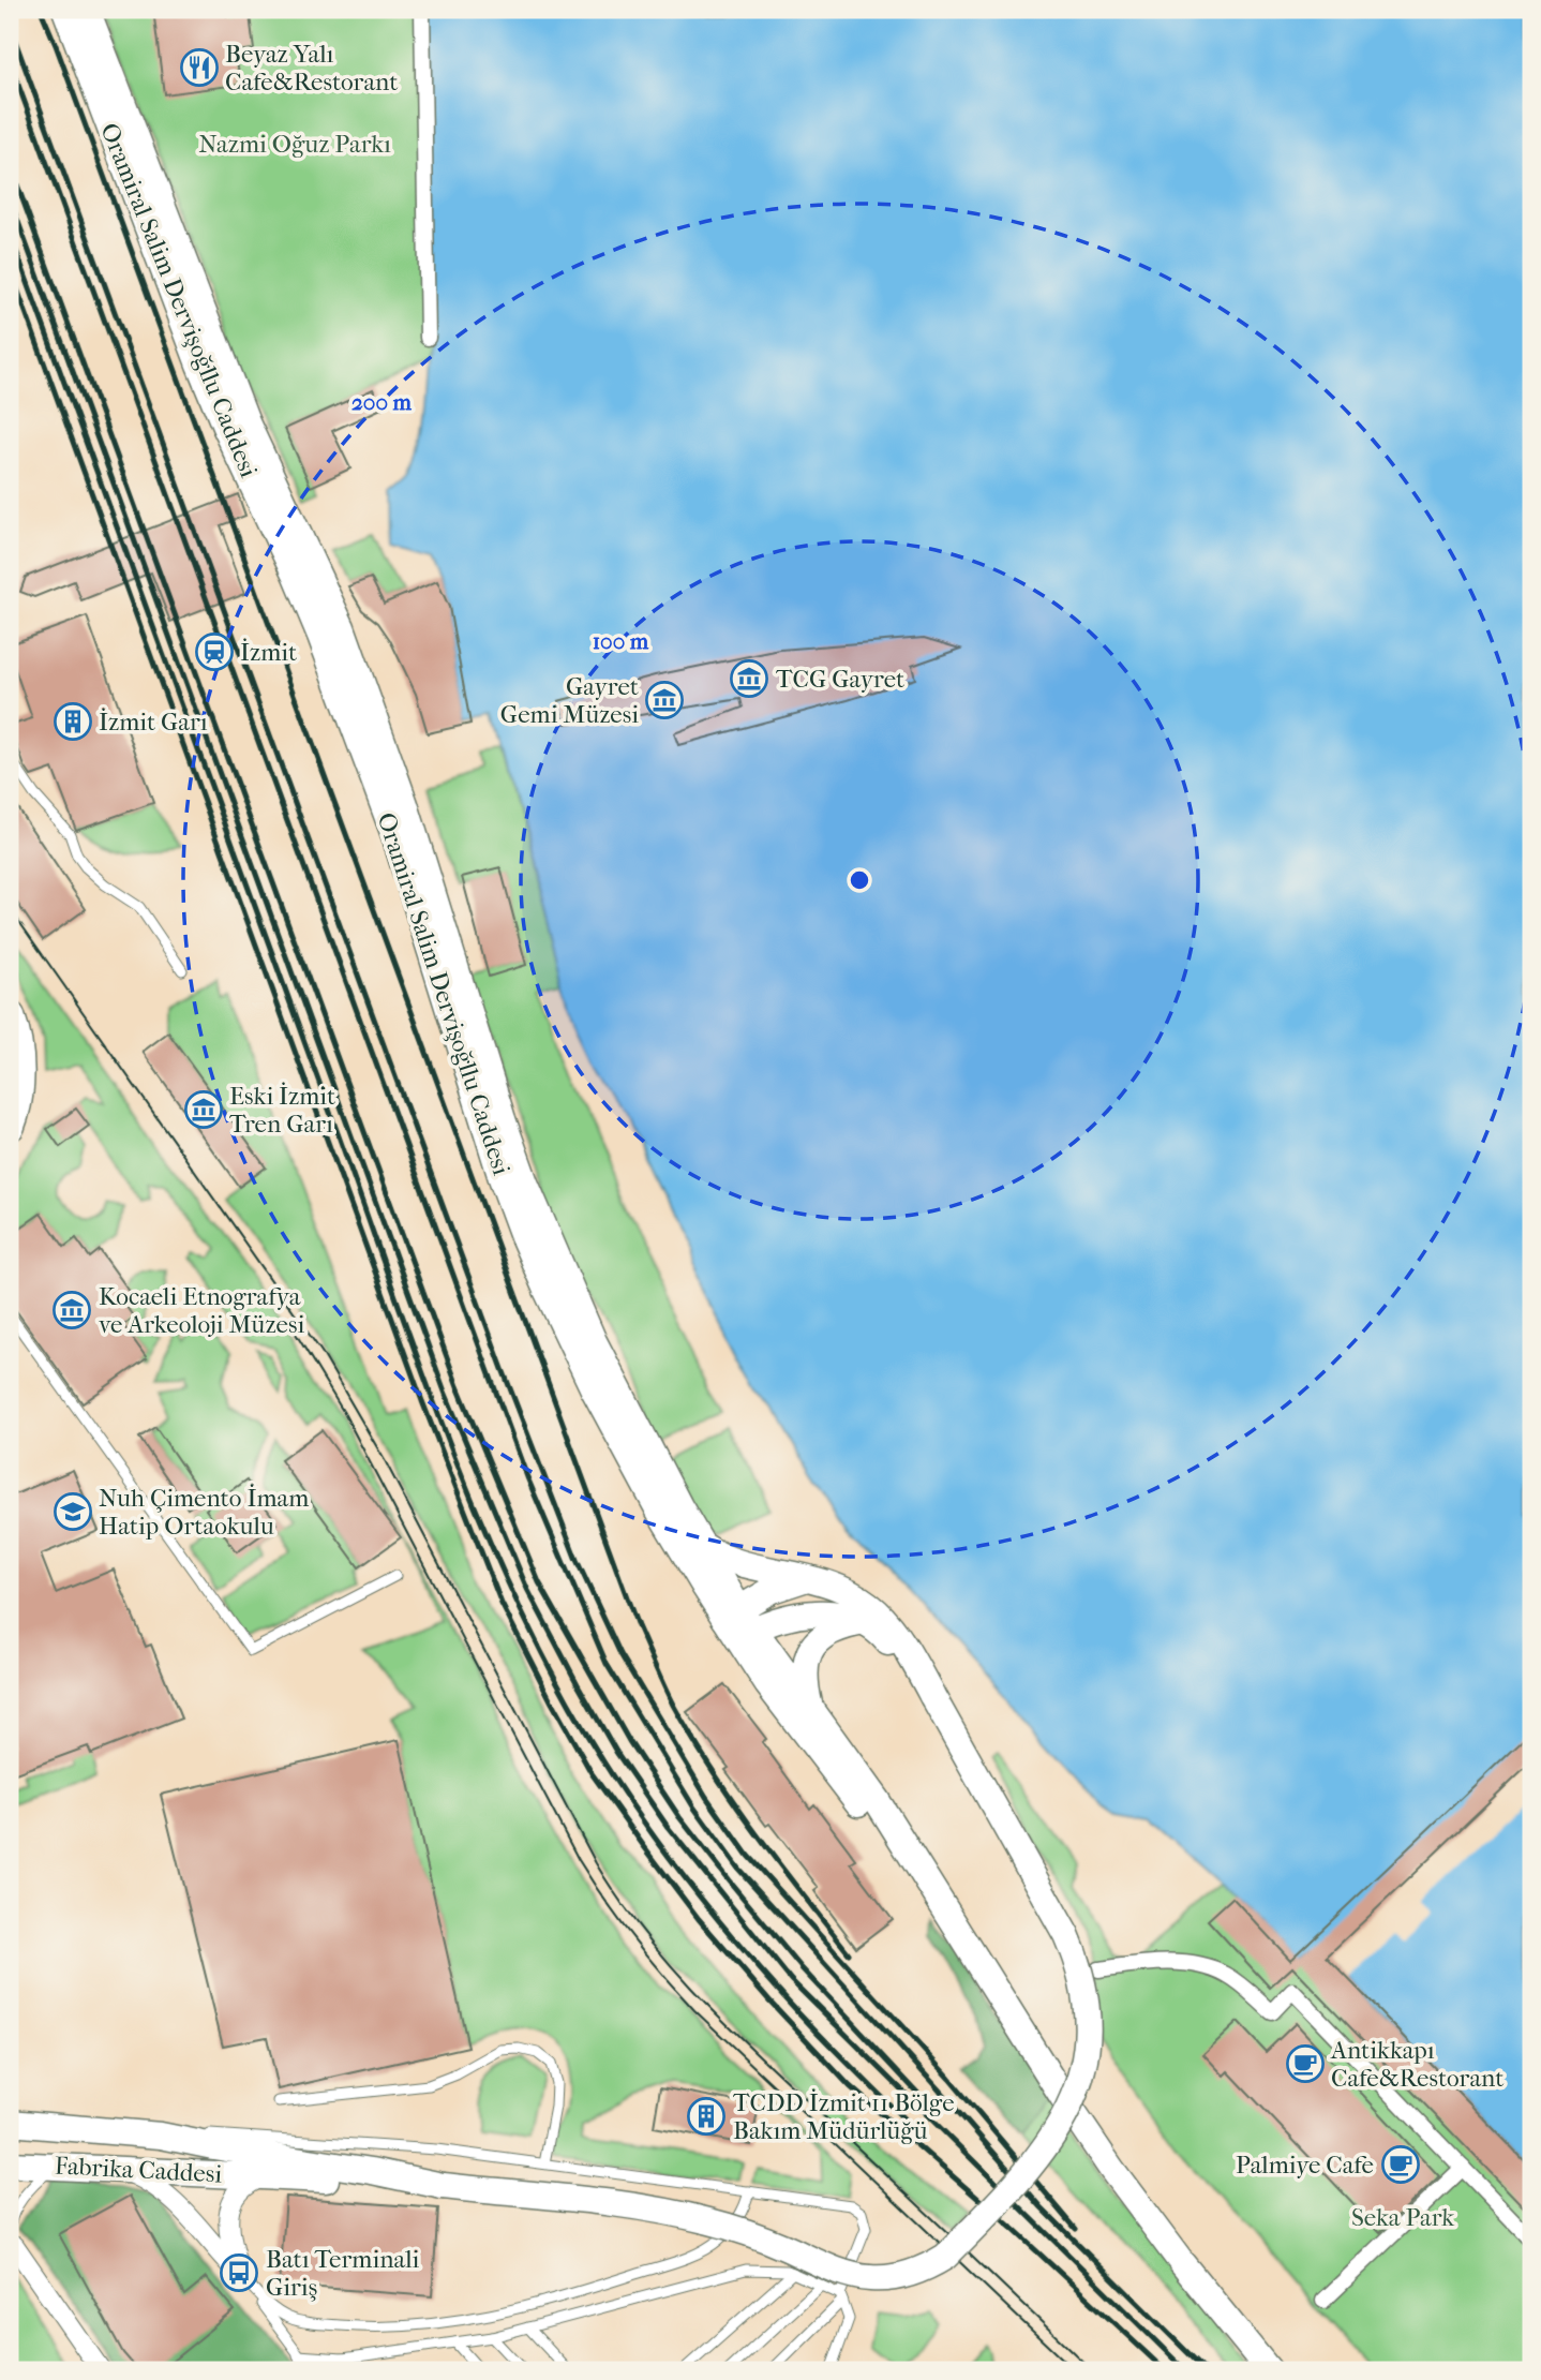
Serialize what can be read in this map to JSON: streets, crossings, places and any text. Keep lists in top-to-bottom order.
{
  "streets": {
    "main road": ["Oramiral Salim Dervişoğllu Caddesi", "Fabrika Caddesi"]
  },
  "parks": ["Nazmi Oğuz Parkı", "Seka Park"],
  "places": {
    "restaurant": ["Beyaz Yalı Cafe&Restorant"],
    "station": ["İzmit"],
    "museum": [
      "TCG Gayret",
      "Gayret Gemi Müzesi",
      "Eski İzmit Tren Garı",
      "Kocaeli Etnografya ve Arkeoloji Müzesi"
    ],
    "building": ["İzmit Garı", "TCDD İzmit 11 Bölge Bakım Müdürlüğü"],
    "school or university": ["Nuh Çimento İmam Hatip Ortaokulu"],
    "cafe": ["Antikkapı Cafe&Restorant", "Palmiye Cafe"],
    "bus stop": ["Batı Terminali Giriş"]
  },
  "rings": ["200 m", "100 m"]
}
